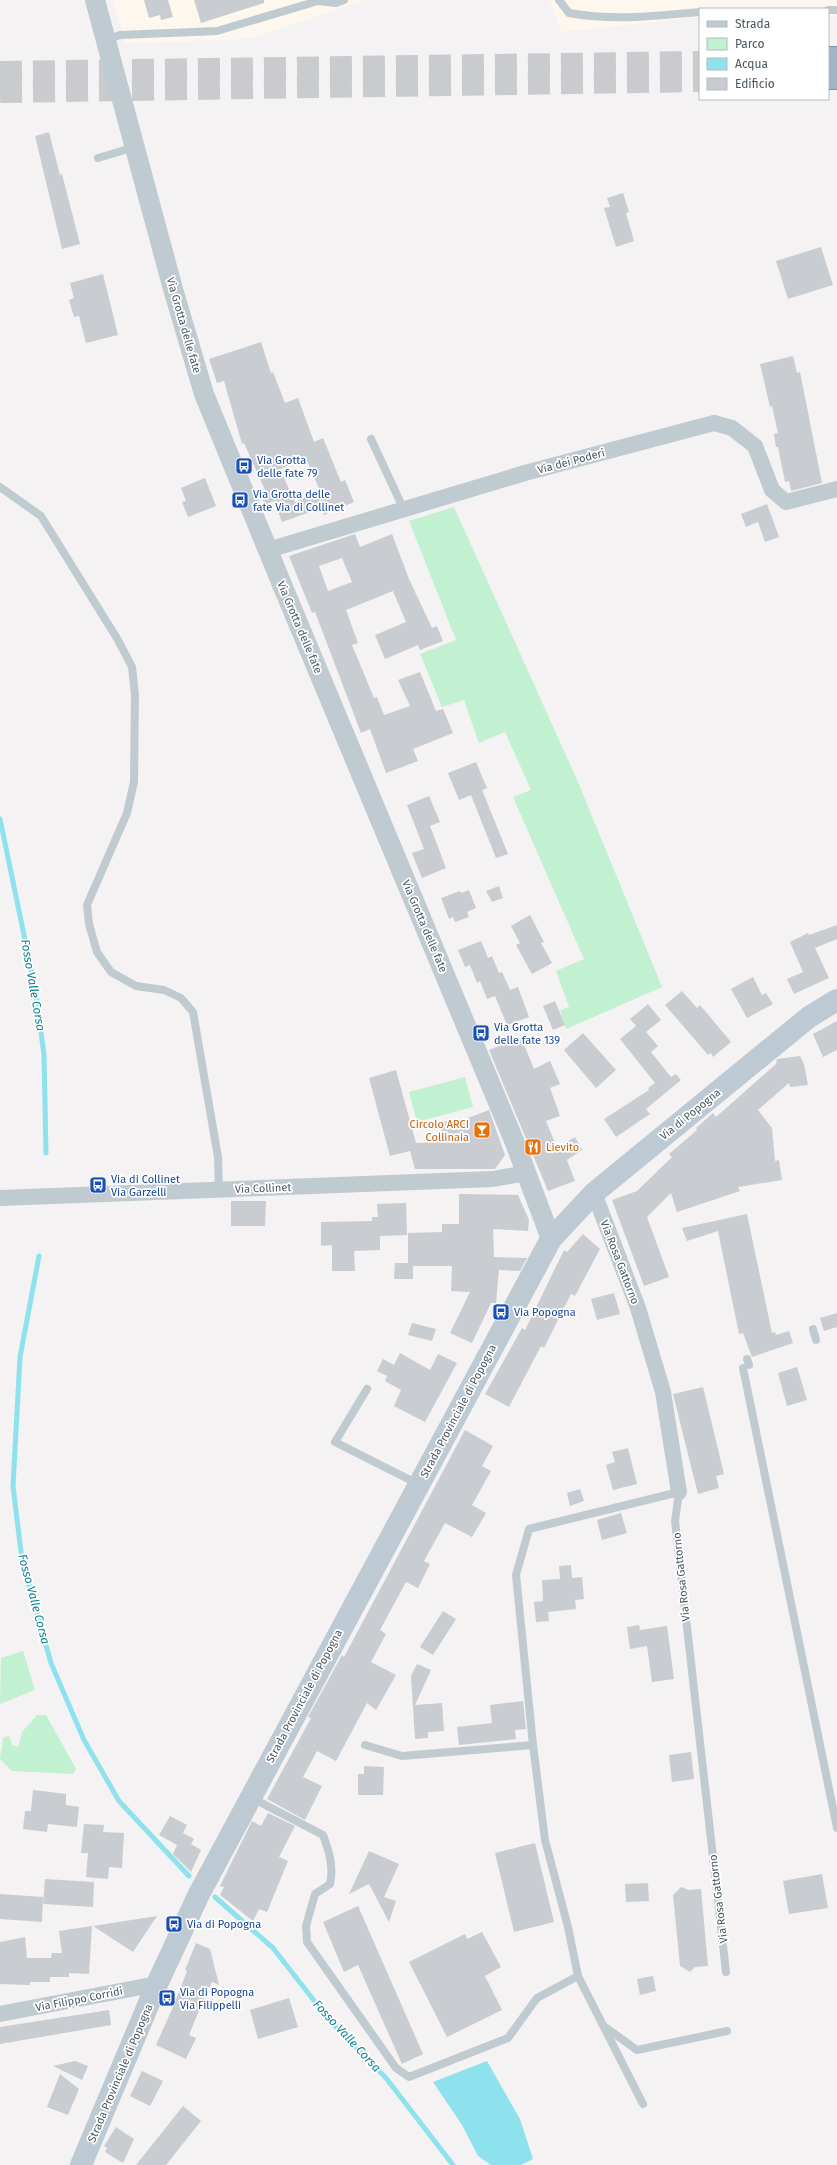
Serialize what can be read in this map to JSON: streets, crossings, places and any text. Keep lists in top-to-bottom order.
{
  "streets": {
    "main road": ["Via di Popogna", "Strada Provinciale di Popogna"],
    "street": [
      "Via Grotta delle fate",
      "Via dei Poderi",
      "Via Collinet",
      "Via Rosa Gattorno",
      "Via Filippo Corridi"
    ]
  },
  "crossings": [
    ["Via Grotta delle fate", "Via dei Poderi"],
    ["Via Grotta delle fate", "Via di Popogna"],
    ["Via Grotta delle fate", "Via Collinet"],
    ["Via Grotta delle fate", "Strada Provinciale di Popogna"],
    ["Via di Popogna", "Via Rosa Gattorno"],
    ["Via di Popogna", "Strada Provinciale di Popogna"],
    ["Strada Provinciale di Popogna", "Via Filippo Corridi"]
  ],
  "water": ["Fosso Valle Corsa"],
  "places": {
    "bus stop": [
      "Via Grotta delle fate 79",
      "Via Grotta delle fate Via di Collinet",
      "Via Grotta delle fate 139",
      "Via di Collinet Via Garzelli",
      "Via Popogna",
      "Via di Popogna",
      "Via di Popogna Via Filippelli"
    ],
    "bar": ["Circolo ARCI Collinaia"],
    "restaurant": ["Lievito"]
  },
  "legend": [
    "Strada",
    "Parco",
    "Acqua",
    "Edificio"
  ]
}
